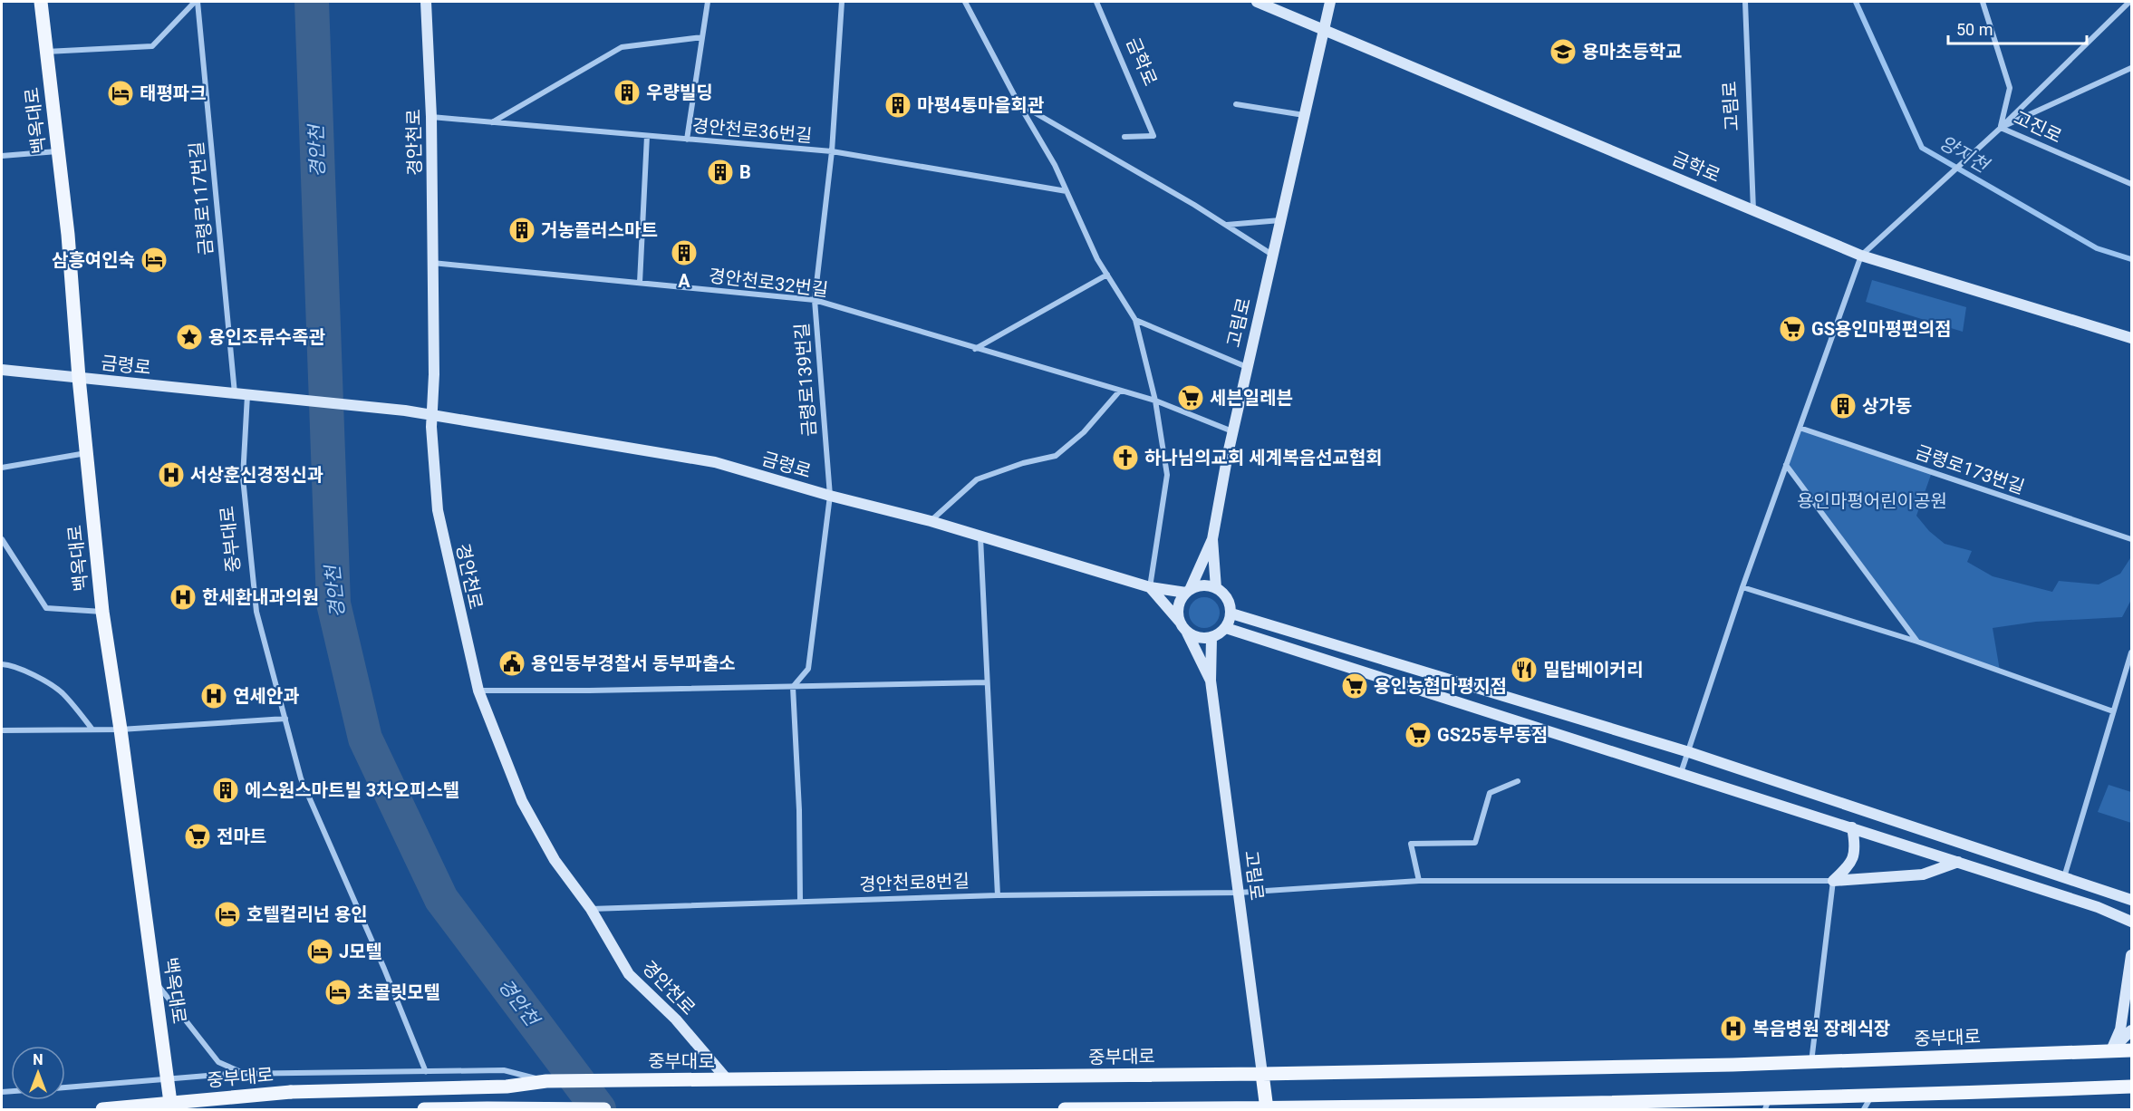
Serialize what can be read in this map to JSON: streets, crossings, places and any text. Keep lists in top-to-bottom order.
{
  "streets": {
    "main road": [
      "금학로",
      "고림로",
      "백옥대로",
      "경안천로",
      "금령로",
      "중부대로"
    ],
    "street": [
      "고진로",
      "경안천로36번길",
      "금령로117번길",
      "경안천로32번길",
      "금령로139번길",
      "금령로173번길",
      "경안천로8번길"
    ]
  },
  "crossings": [
    ["금학로", "고림로"],
    ["고림로", "경안천로32번길"],
    ["고림로", "금령로"],
    ["고림로", "중부대로"],
    ["고림로", "경안천로8번길"],
    ["백옥대로", "금령로"],
    ["경안천로36번길", "경안천로"],
    ["경안천로36번길", "금령로139번길"],
    ["경안천로", "경안천로32번길"],
    ["경안천로", "금령로"],
    ["경안천로", "중부대로"],
    ["경안천로", "경안천로8번길"],
    ["금령로117번길", "금령로"],
    ["경안천로32번길", "금령로139번길"],
    ["금령로", "금령로139번길"],
    ["금령로", "중부대로"]
  ],
  "water": ["경안천", "양지천"],
  "parks": ["용인마평어린이공원"],
  "places": {
    "school or university": ["용마초등학교"],
    "building": [
      "우량빌딩",
      "마평4통마을회관",
      "B",
      "거농플러스마트",
      "A",
      "상가동",
      "에스원스마트빌 3차오피스텔"
    ],
    "hotel": [
      "태평파크",
      "삼흥여인숙",
      "호텔컬리넌 용인",
      "J모텔",
      "초콜릿모텔"
    ],
    "supermarket": [
      "GS용인마평편의점",
      "세븐일레븐",
      "용인농협마평지점",
      "GS25동부동점",
      "전마트"
    ],
    "place": ["용인조류수족관"],
    "church": ["하나님의교회 세계복음선교협회"],
    "hospital": [
      "서상훈신경정신과",
      "한세환내과의원",
      "연세안과",
      "복음병원 장례식장"
    ],
    "public building": ["용인동부경찰서 동부파출소"],
    "restaurant": ["밀탑베이커리"]
  },
  "scale_bar": "50 m",
  "north": "top"
}
